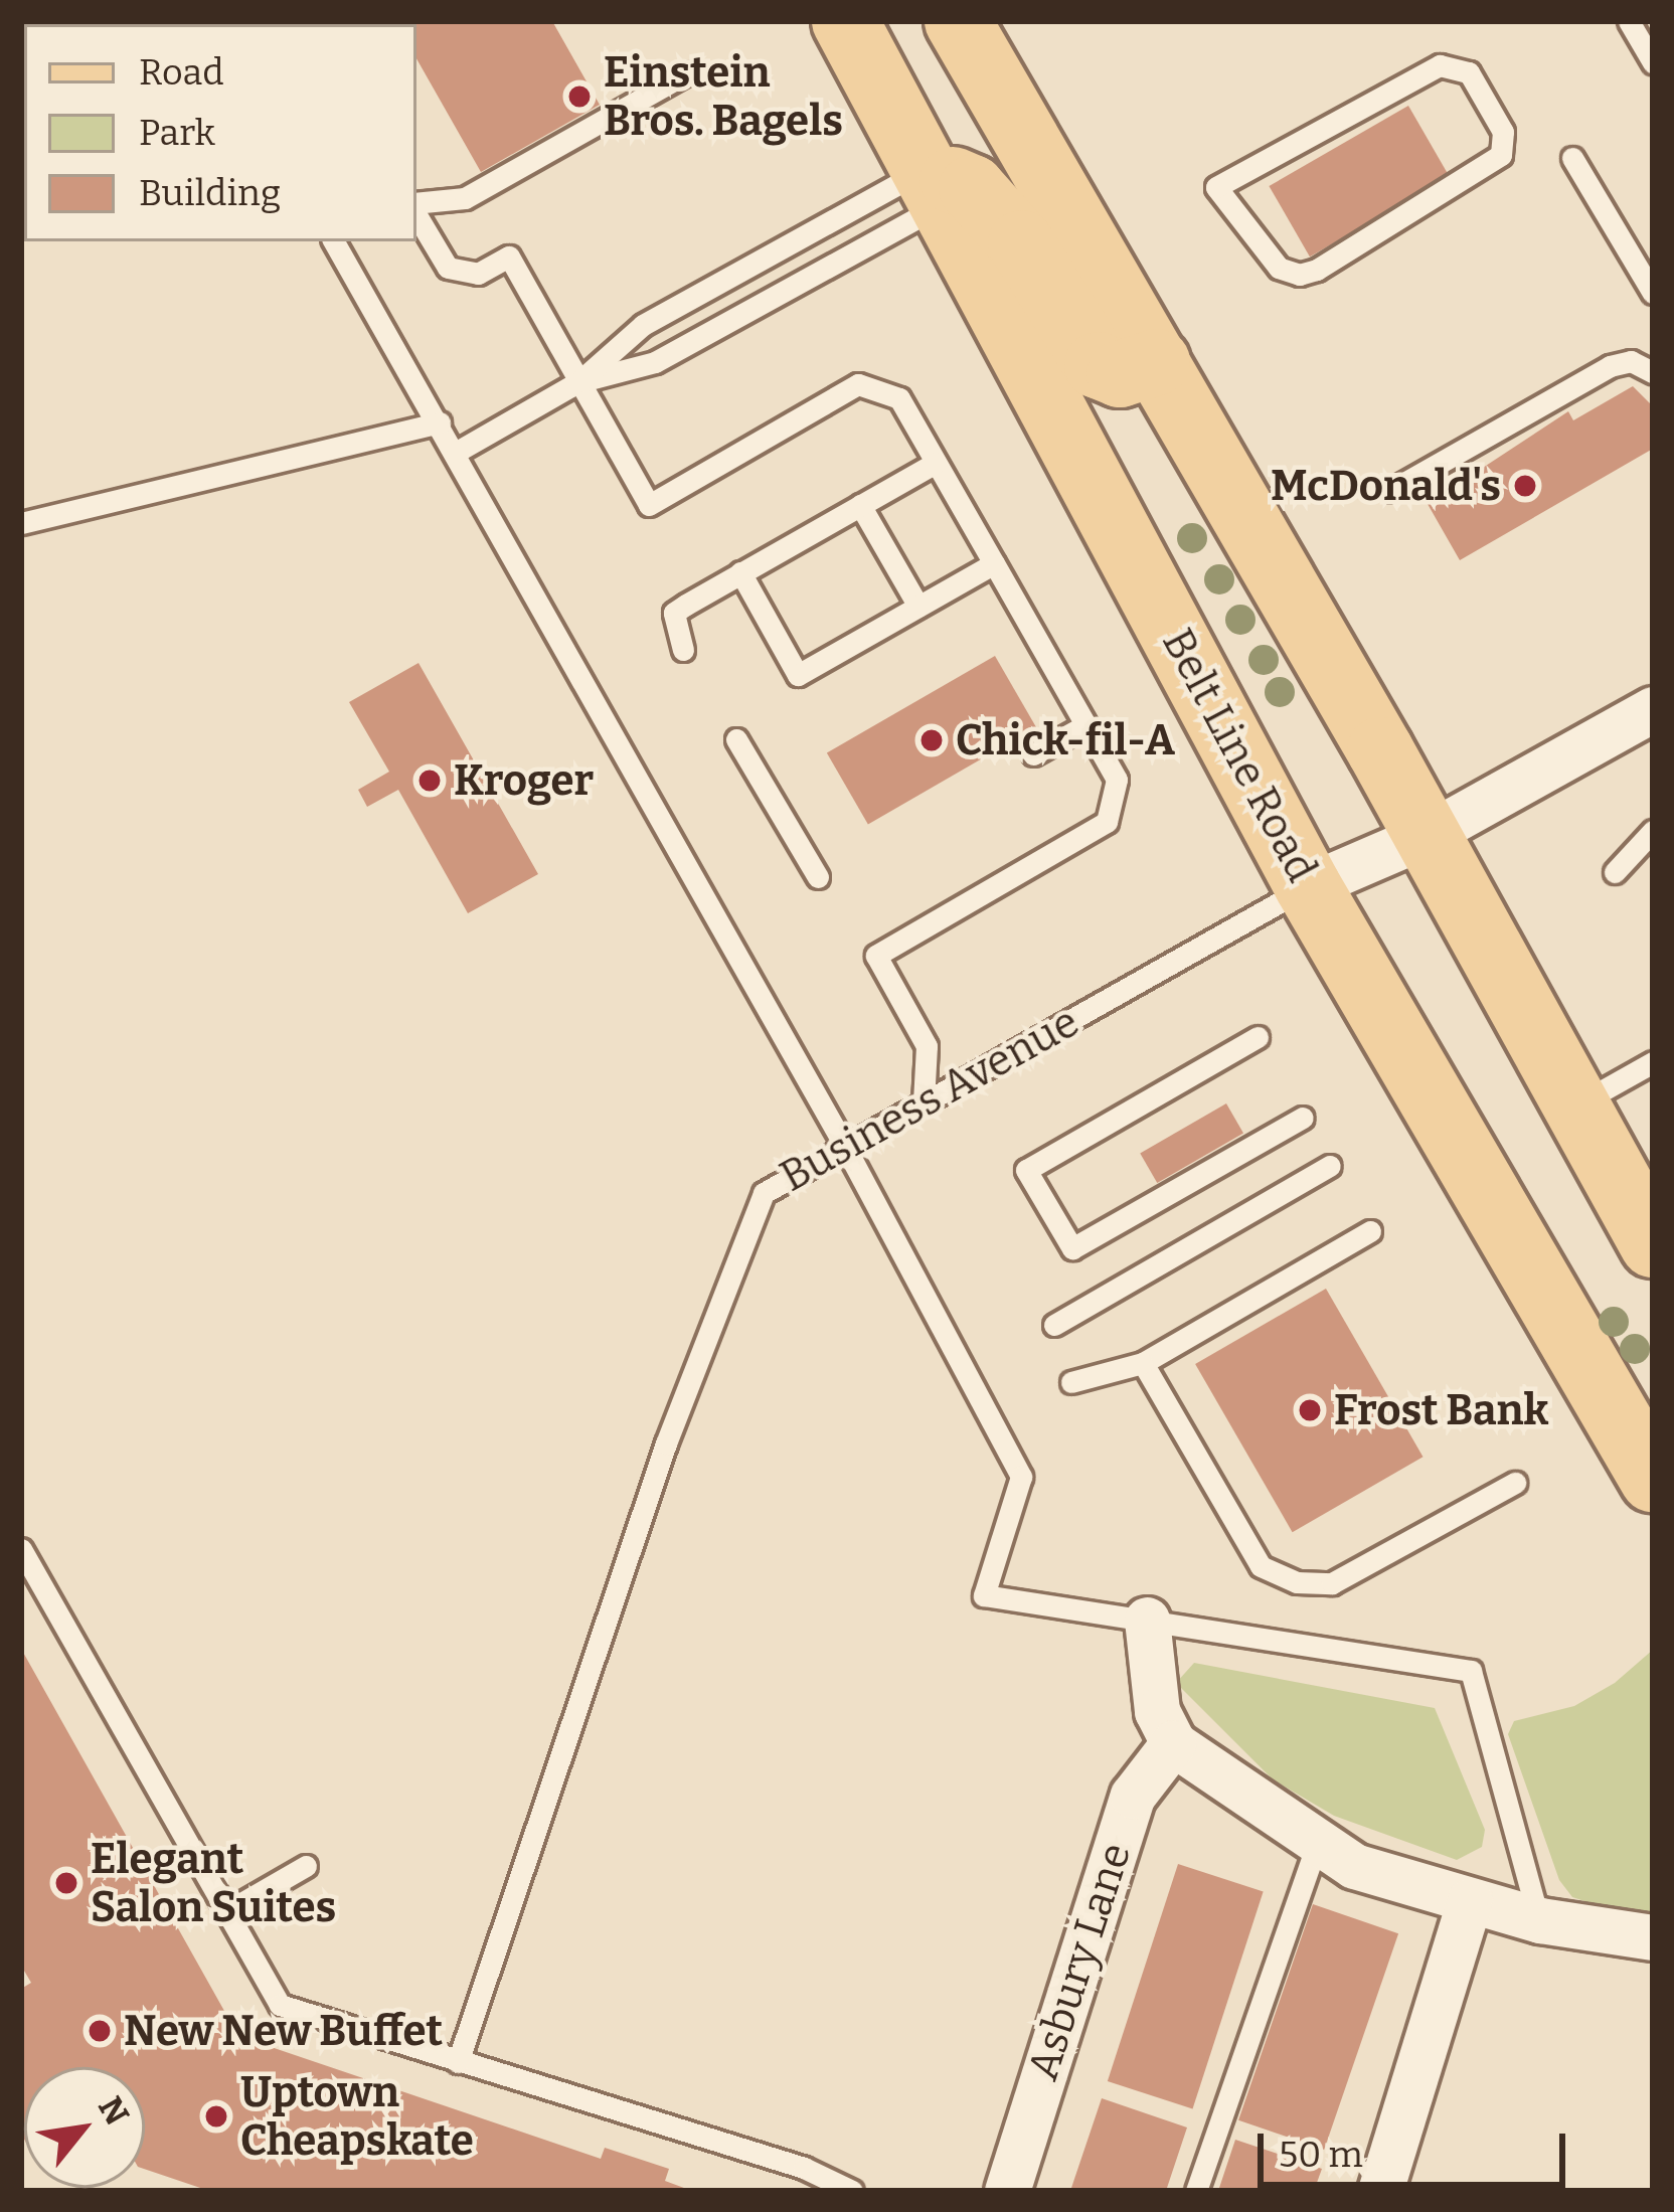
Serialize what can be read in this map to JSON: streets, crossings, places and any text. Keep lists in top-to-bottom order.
{
  "streets": {
    "main road": ["Belt Line Road"],
    "street": ["Business Avenue", "Asbury Lane"]
  },
  "crossings": [
    ["Belt Line Road", "Business Avenue"]
  ],
  "places": [
    "Einstein Bros. Bagels",
    "McDonald's",
    "Chick-fil-A",
    "Kroger",
    "Frost Bank",
    "Elegant Salon Suites",
    "New New Buffet",
    "Uptown Cheapskate"
  ],
  "legend": ["Road", "Park", "Building"],
  "scale_bar": "50 m",
  "north": "top right"
}
